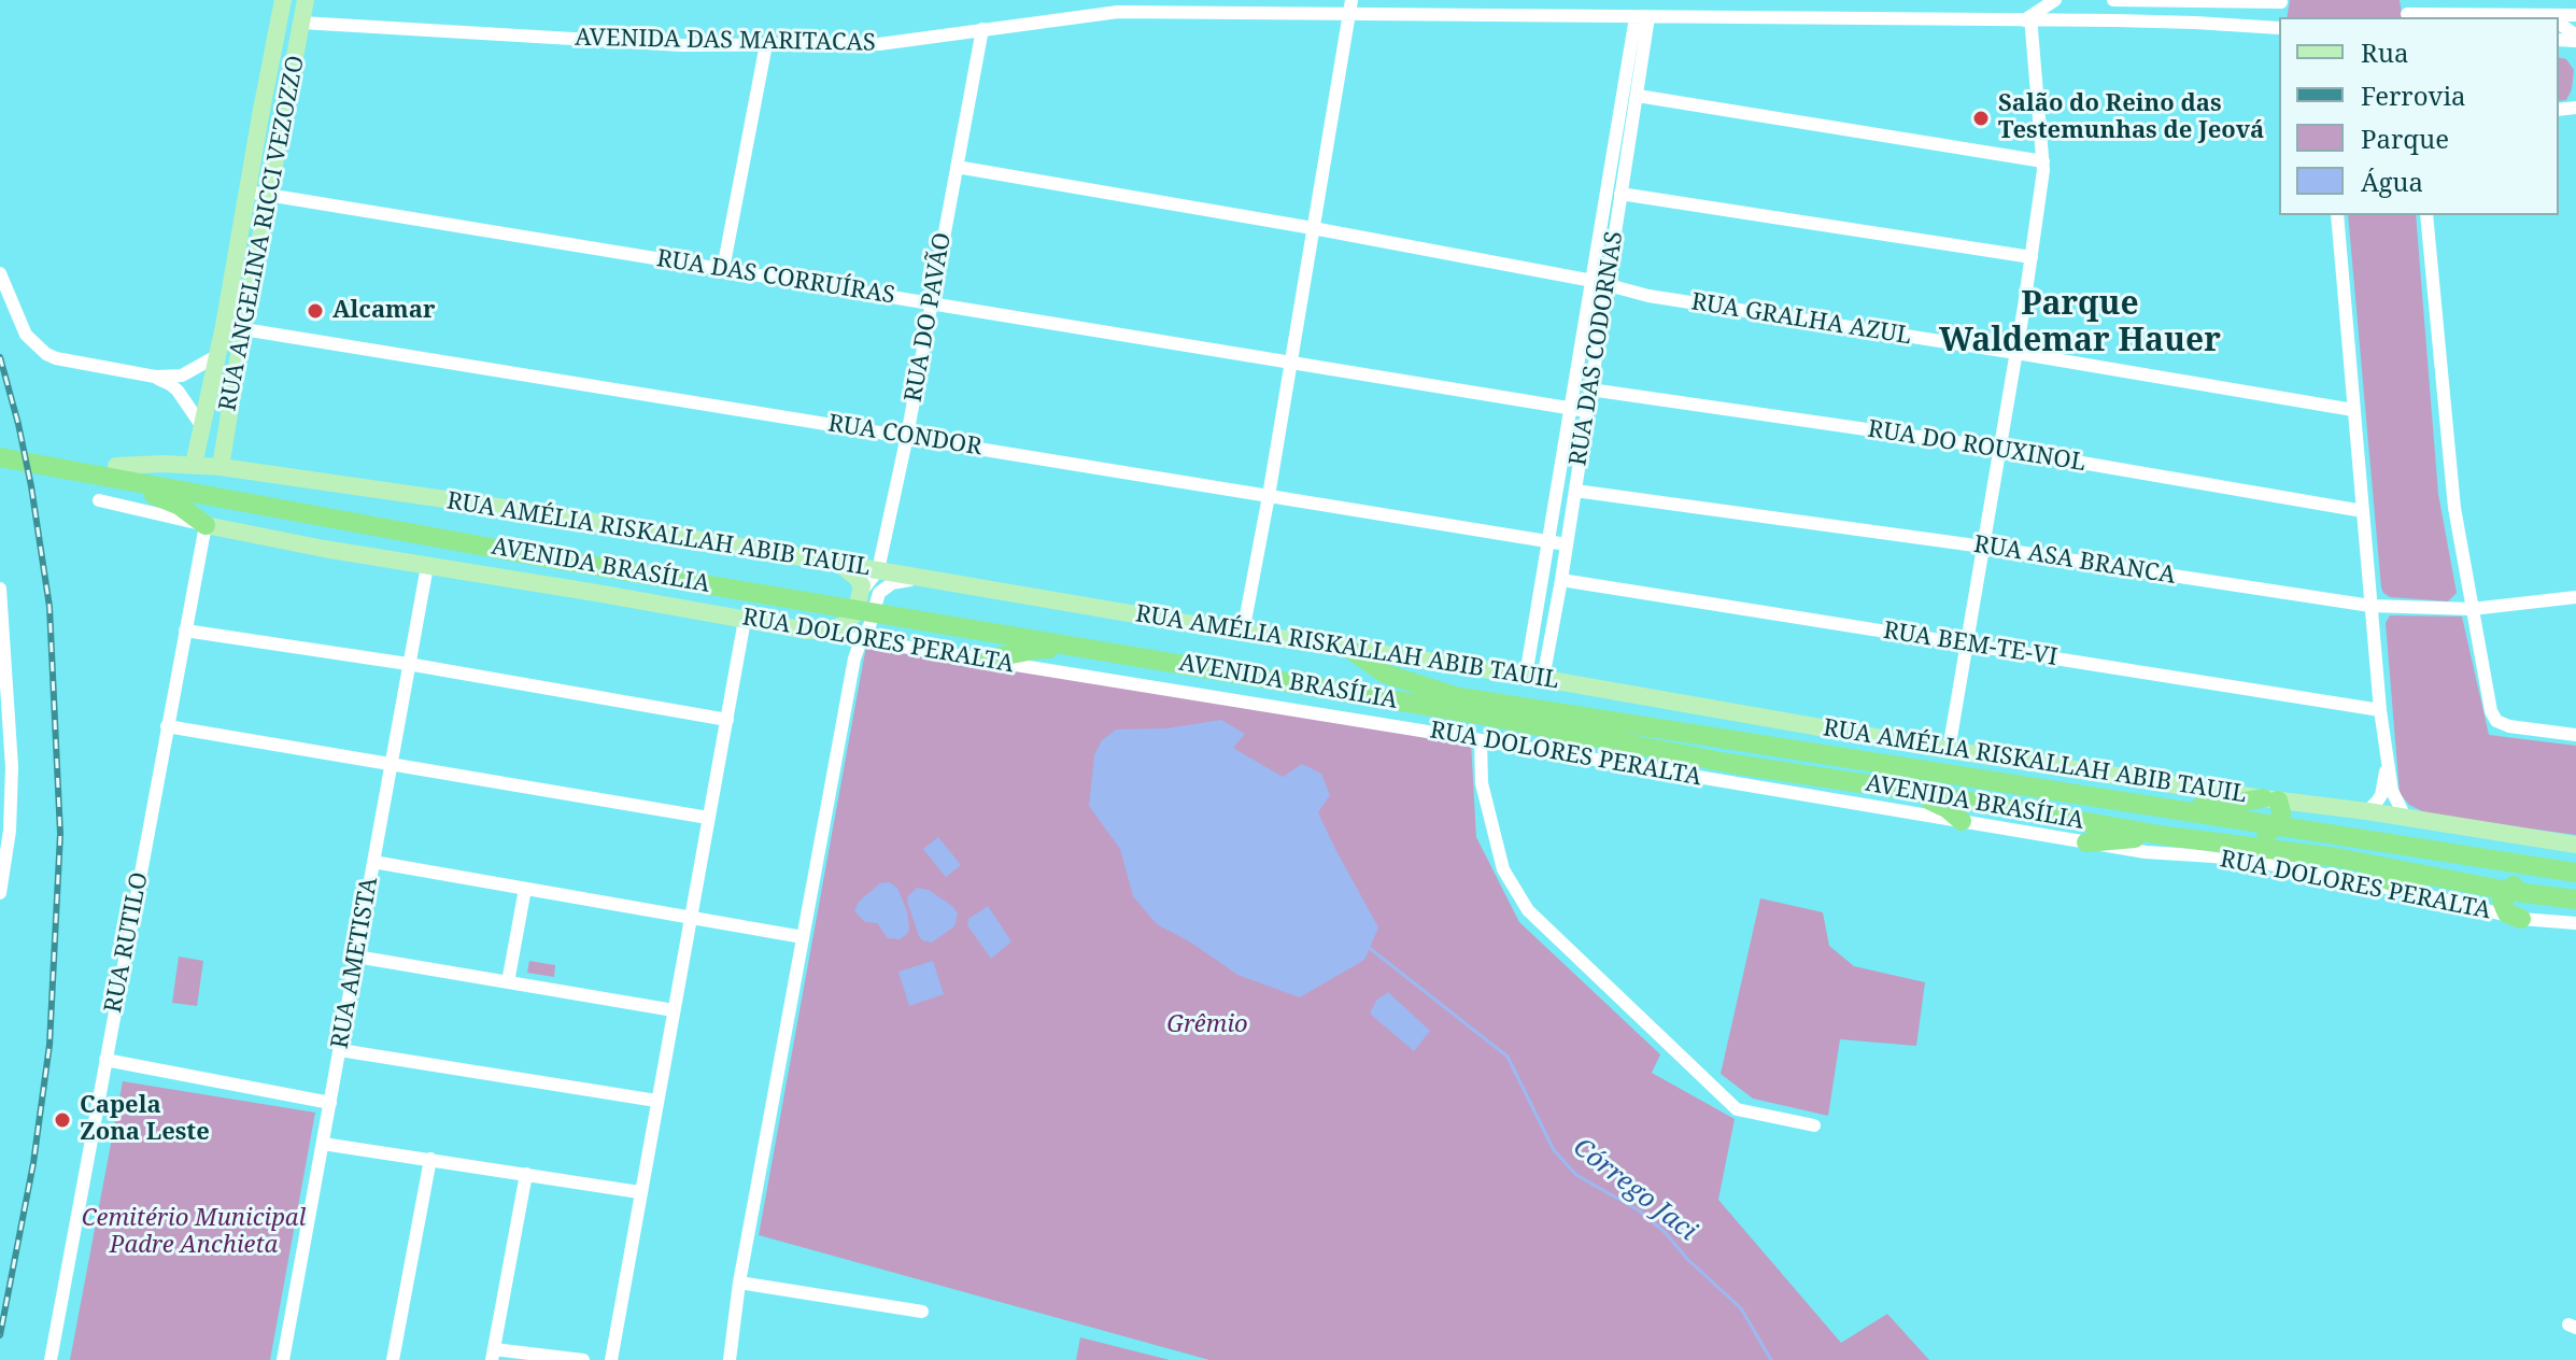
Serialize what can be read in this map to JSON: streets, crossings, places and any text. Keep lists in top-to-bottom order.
{
  "streets": {
    "highway": ["AVENIDA BRASÍLIA"],
    "main road": ["RUA ANGELINA RICCI VEZOZZO", "RUA AMÉLIA RISKALLAH ABIB TAUIL", "RUA DOLORES PERALTA"],
    "street": [
      "AVENIDA DAS MARITACAS",
      "RUA DAS CORRUÍRAS",
      "RUA DO PAVÃO",
      "RUA GRALHA AZUL",
      "RUA DAS CODORNAS",
      "RUA CONDOR",
      "RUA DO ROUXINOL",
      "RUA ASA BRANCA",
      "RUA BEM-TE-VI",
      "RUA RUTILO",
      "RUA AMETISTA"
    ]
  },
  "crossings": [
    ["AVENIDA DAS MARITACAS", "RUA ANGELINA RICCI VEZOZZO"],
    ["AVENIDA DAS MARITACAS", "RUA DO PAVÃO"],
    ["AVENIDA DAS MARITACAS", "RUA DAS CODORNAS"],
    ["RUA ANGELINA RICCI VEZOZZO", "RUA DAS CORRUÍRAS"],
    ["RUA ANGELINA RICCI VEZOZZO", "RUA CONDOR"],
    ["RUA ANGELINA RICCI VEZOZZO", "RUA AMÉLIA RISKALLAH ABIB TAUIL"],
    ["RUA DAS CORRUÍRAS", "RUA DO PAVÃO"],
    ["RUA DAS CORRUÍRAS", "RUA DAS CODORNAS"],
    ["RUA DO PAVÃO", "RUA GRALHA AZUL"],
    ["RUA DO PAVÃO", "RUA CONDOR"],
    ["RUA DO PAVÃO", "RUA AMÉLIA RISKALLAH ABIB TAUIL"],
    ["RUA DO PAVÃO", "AVENIDA BRASÍLIA"],
    ["RUA DO PAVÃO", "RUA DOLORES PERALTA"],
    ["RUA GRALHA AZUL", "RUA DAS CODORNAS"],
    ["RUA DAS CODORNAS", "RUA CONDOR"],
    ["RUA DAS CODORNAS", "RUA DO ROUXINOL"],
    ["RUA DAS CODORNAS", "RUA AMÉLIA RISKALLAH ABIB TAUIL"],
    ["RUA DAS CODORNAS", "RUA ASA BRANCA"],
    ["RUA DAS CODORNAS", "RUA BEM-TE-VI"],
    ["RUA AMÉLIA RISKALLAH ABIB TAUIL", "AVENIDA BRASÍLIA"],
    ["RUA DOLORES PERALTA", "RUA RUTILO"],
    ["RUA DOLORES PERALTA", "RUA AMETISTA"]
  ],
  "districts": ["Parque Waldemar Hauer"],
  "water": ["Córrego Jaci"],
  "parks": ["Grêmio", "Cemitério Municipal Padre Anchieta"],
  "places": ["Salão do Reino das Testemunhas de Jeová", "Alcamar", "Capela Zona Leste"],
  "legend": [
    "Rua",
    "Ferrovia",
    "Parque",
    "Água"
  ]
}
